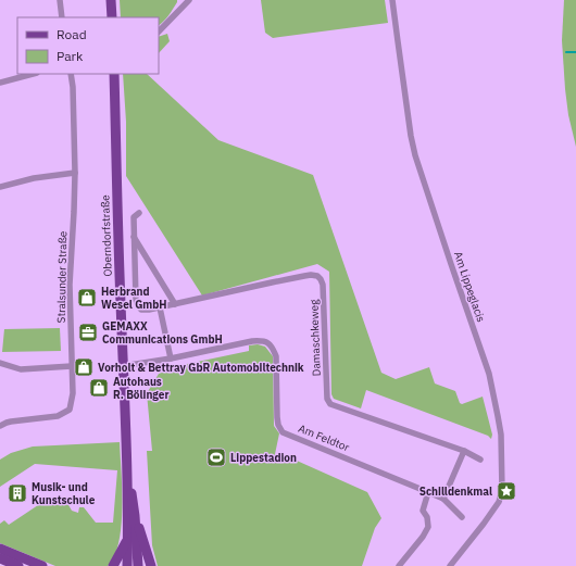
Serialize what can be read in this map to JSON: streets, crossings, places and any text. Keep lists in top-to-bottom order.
{
  "streets": {
    "main road": ["Oberndorfstraße"],
    "street": [
      "Stralsunder Straße",
      "Am Lippeglacis",
      "Damaschkeweg",
      "Am Feldtor"
    ]
  },
  "crossings": [
    ["Oberndorfstraße", "Am Feldtor"]
  ],
  "places": {
    "shop": ["Herbrand Wesel GmbH", "Vorholt & Bettray GbR Automobiltechnik", "Autohaus R. Bölinger"],
    "office": ["GEMAXX Communications GmbH"],
    "sports": ["Lippestadion"],
    "place": ["Schilldenkmal"],
    "building": ["Musik- und Kunstschule"]
  },
  "legend": ["Road", "Park"]
}
